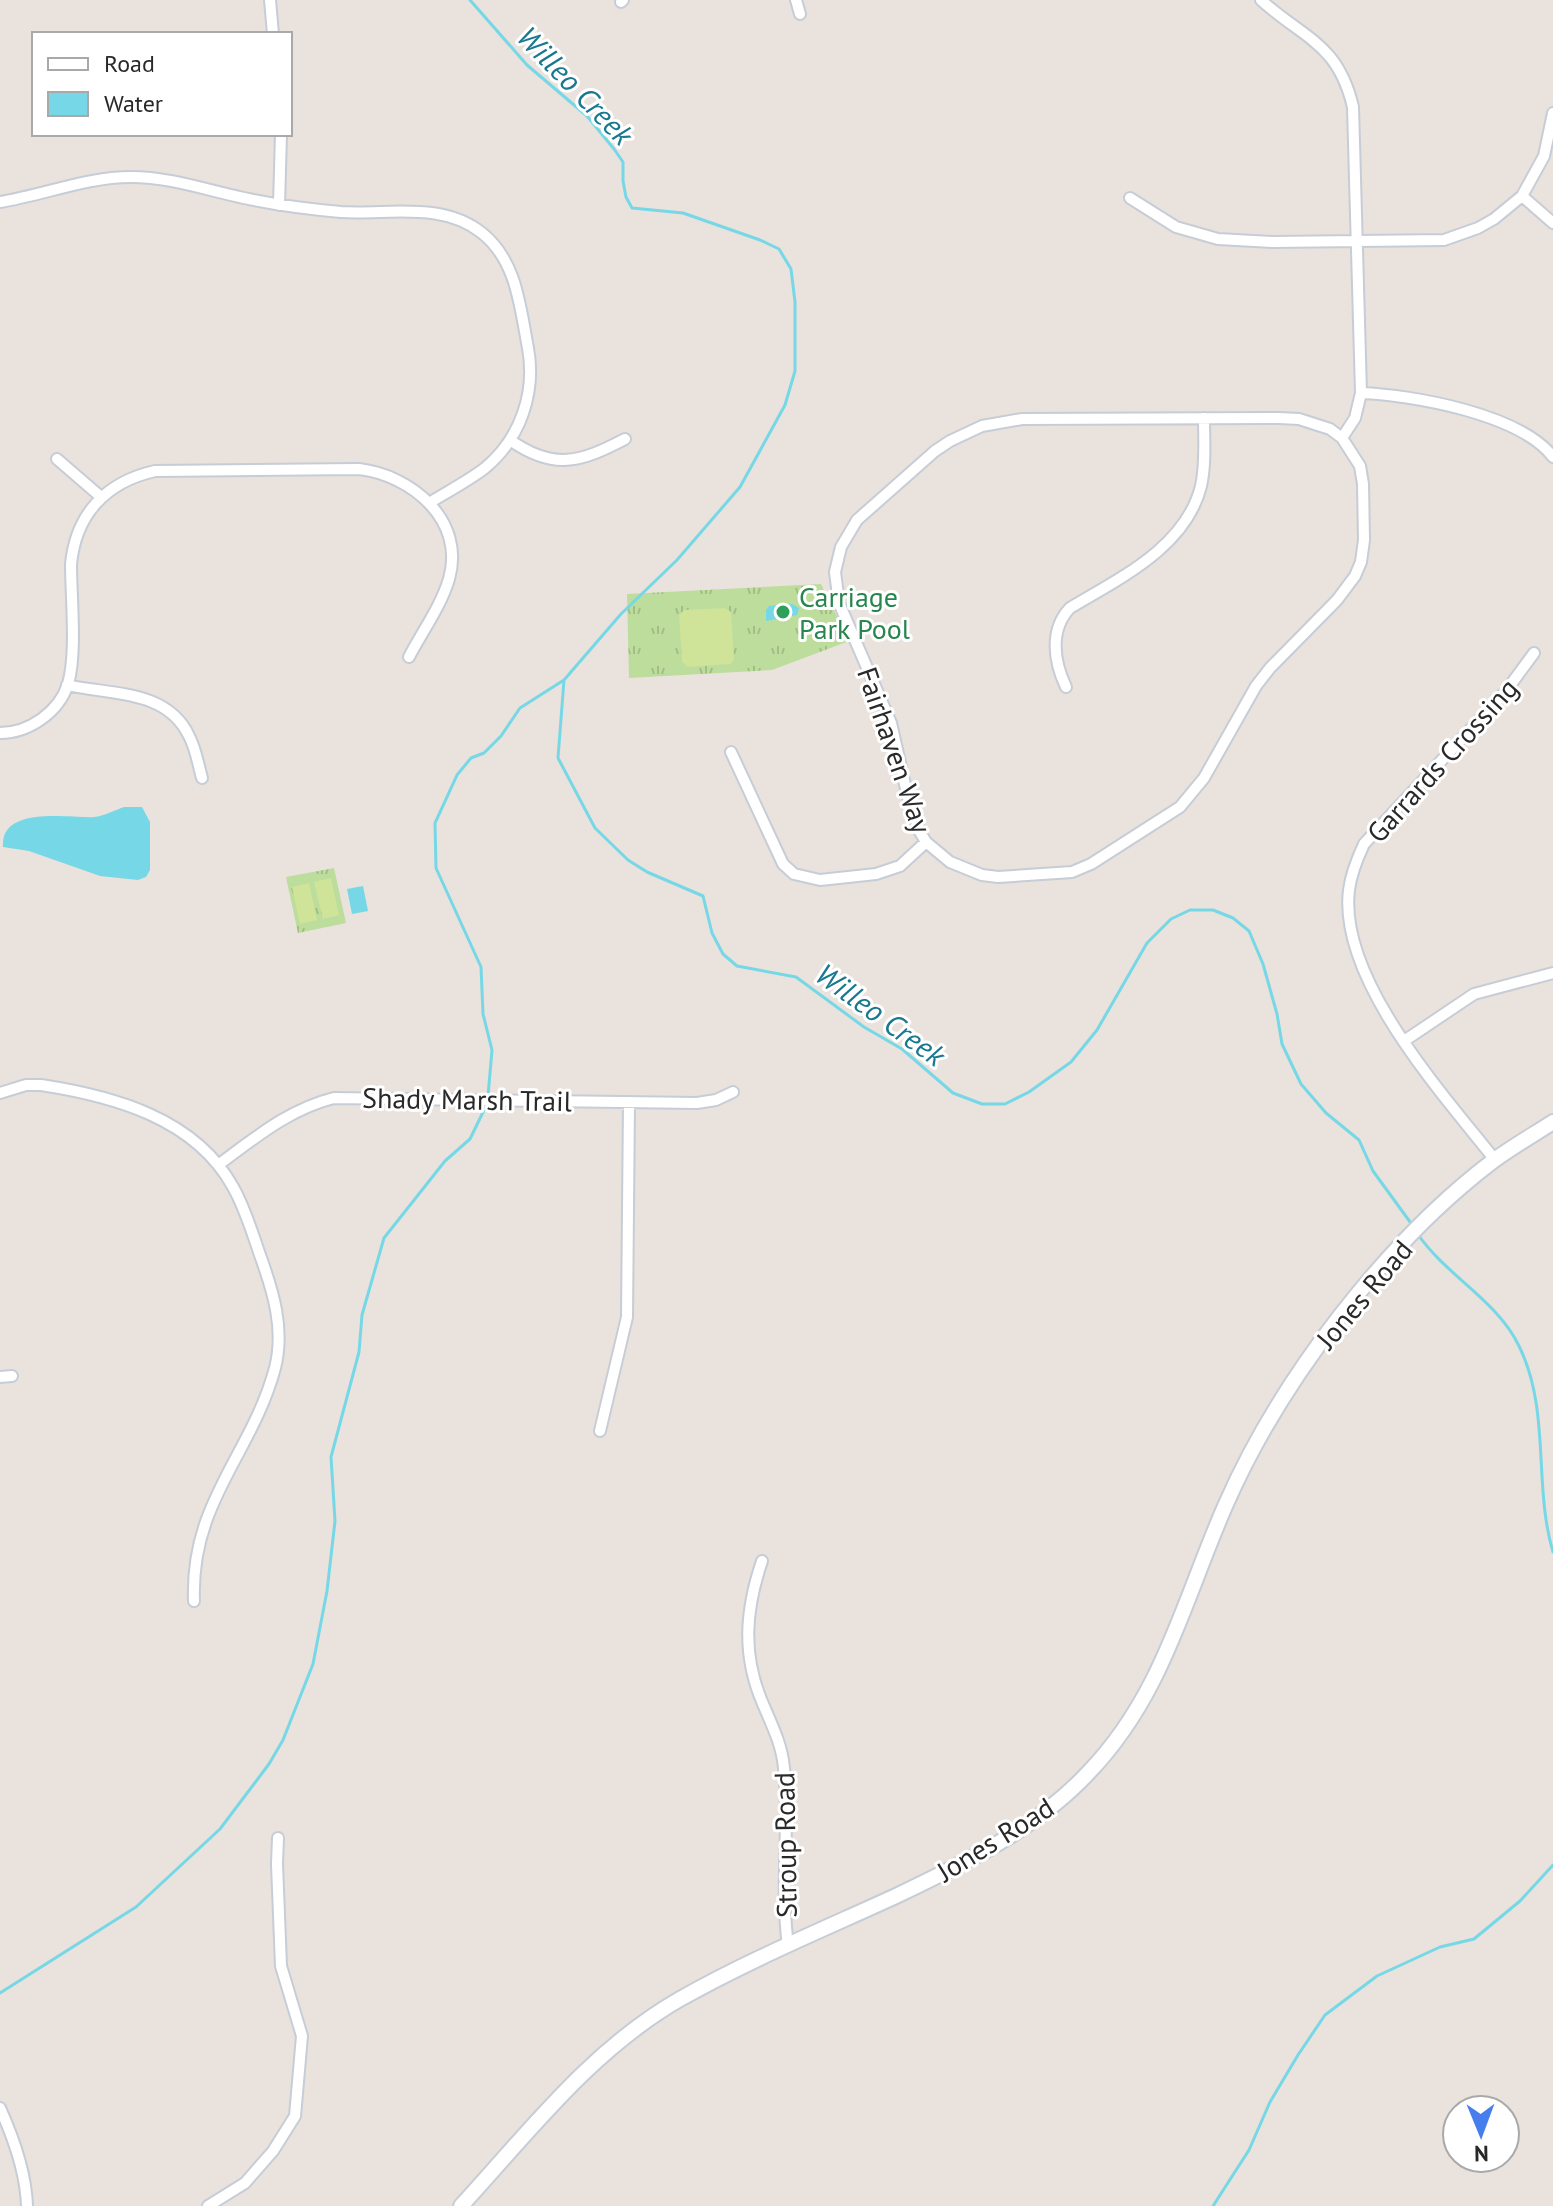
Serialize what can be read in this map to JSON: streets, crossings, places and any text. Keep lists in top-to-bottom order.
{
  "streets": {
    "street": [
      "Fairhaven Way",
      "Garrards Crossing",
      "Shady Marsh Trail",
      "Jones Road",
      "Stroup Road"
    ]
  },
  "crossings": [
    ["Garrards Crossing", "Jones Road"],
    ["Jones Road", "Stroup Road"]
  ],
  "water": ["Willeo Creek"],
  "places": ["Carriage Park Pool"],
  "legend": ["Road", "Water"],
  "north": "bottom"
}
